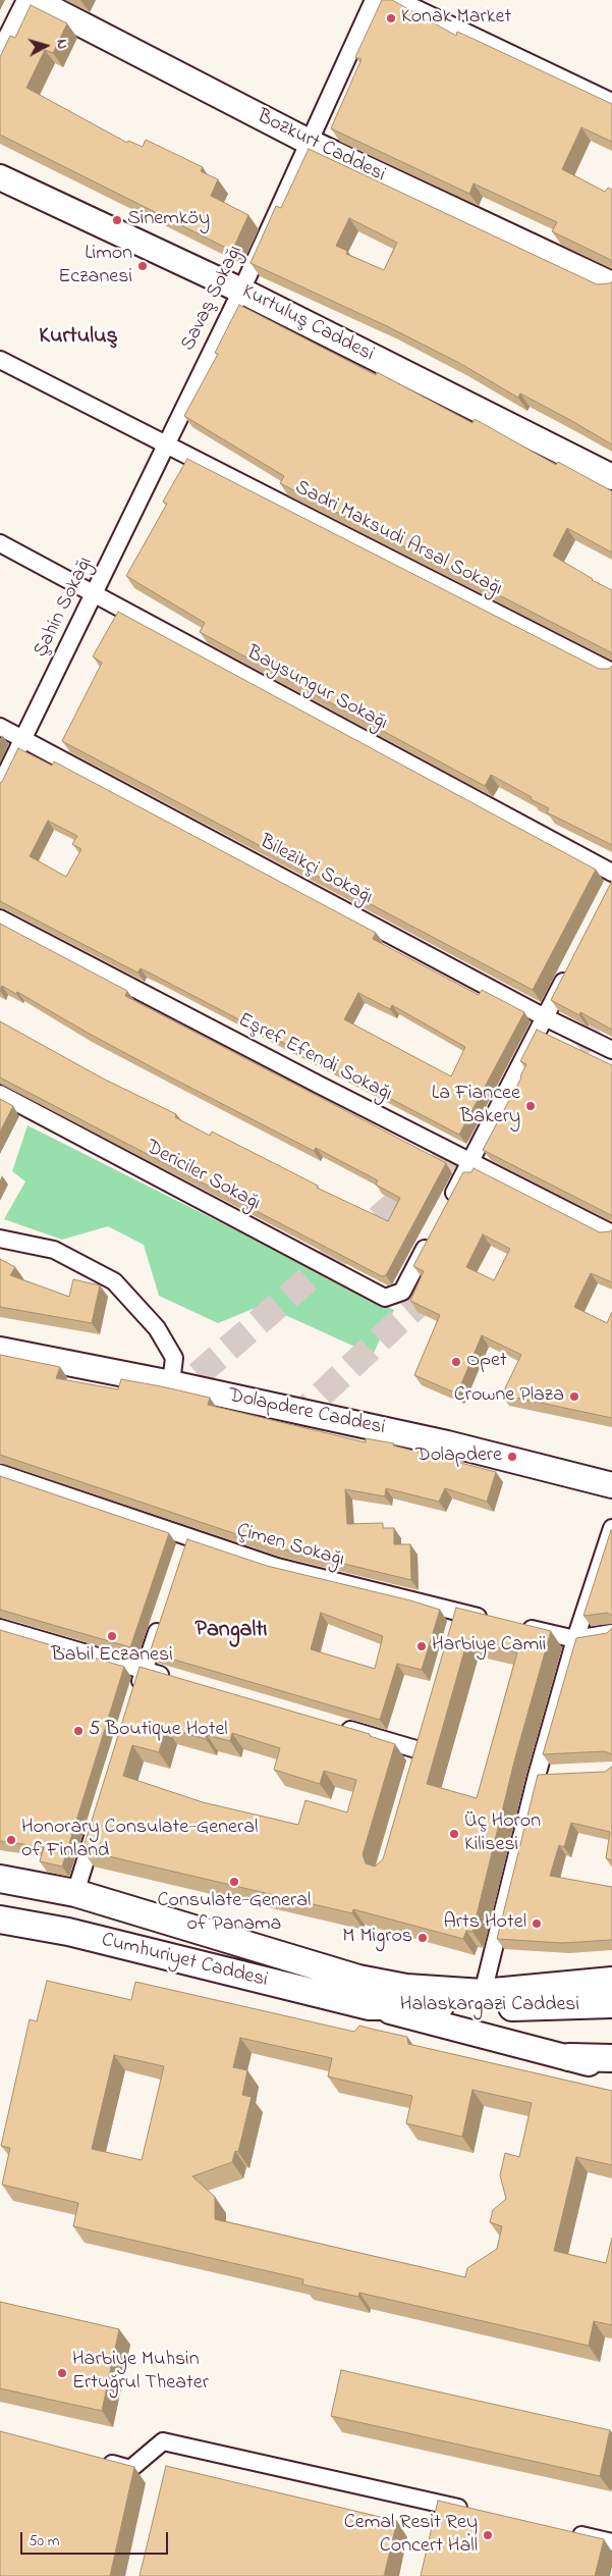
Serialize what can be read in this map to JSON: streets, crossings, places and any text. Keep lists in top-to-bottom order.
{
  "streets": {
    "main road": ["Cumhuriyet Caddesi", "Halaskargazi Caddesi"],
    "street": [
      "Bozkurt Caddesi",
      "Savaş Sokağı",
      "Kurtuluş Caddesi",
      "Sadri Maksudi Arsal Sokağı",
      "Şahin Sokağı",
      "Baysungur Sokağı",
      "Bilezikçi Sokağı",
      "Eşref Efendi Sokağı",
      "Dericiler Sokağı",
      "Dolapdere Caddesi",
      "Çimen Sokağı"
    ]
  },
  "crossings": [
    ["Bozkurt Caddesi", "Savaş Sokağı"],
    ["Savaş Sokağı", "Kurtuluş Caddesi"],
    ["Savaş Sokağı", "Sadri Maksudi Arsal Sokağı"],
    ["Savaş Sokağı", "Şahin Sokağı"],
    ["Sadri Maksudi Arsal Sokağı", "Şahin Sokağı"],
    ["Şahin Sokağı", "Baysungur Sokağı"],
    ["Şahin Sokağı", "Bilezikçi Sokağı"],
    ["Cumhuriyet Caddesi", "Halaskargazi Caddesi"]
  ],
  "districts": ["Kurtuluş", "Pangaltı"],
  "places": [
    "Konak Market",
    "Sinemköy",
    "Limon Eczanesi",
    "La Fiancee Bakery",
    "Opet",
    "Crowne Plaza",
    "Dolapdere",
    "Babil Eczanesi",
    "Harbiye Camii",
    "5 Boutique Hotel",
    "Üç Horon Kilisesi",
    "Honorary Consulate-General of Finland",
    "Consulate-General of Panama",
    "Arts Hotel",
    "M Migros",
    "Harbiye Muhsin Ertuğrul Theater",
    "Cemal Resit Rey Concert Hall"
  ],
  "scale_bar": "50 m",
  "north": "right"
}
